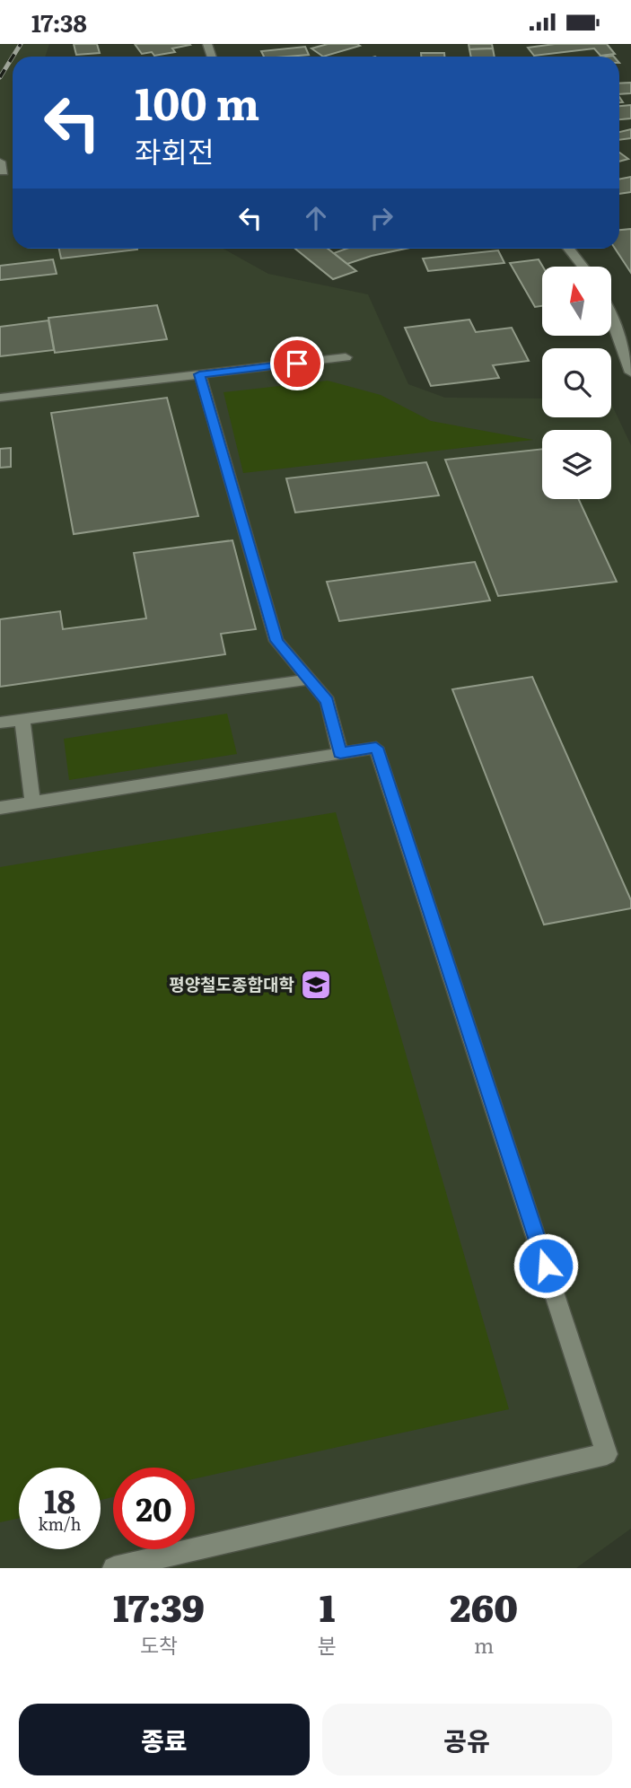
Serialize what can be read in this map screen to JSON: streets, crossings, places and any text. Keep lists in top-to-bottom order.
{
  "places": {
    "school or university": ["평양철도종합대학"]
  },
  "north": "top",
  "page": {
    "status": "17:38",
    "turn": ["100 m", "좌회전"],
    "speed": "18 km/h",
    "limit": "20",
    "eta": [
      "17:39",
      "도착",
      "1",
      "분",
      "260",
      "m"
    ],
    "buttons": ["종료", "공유"]
  }
}
